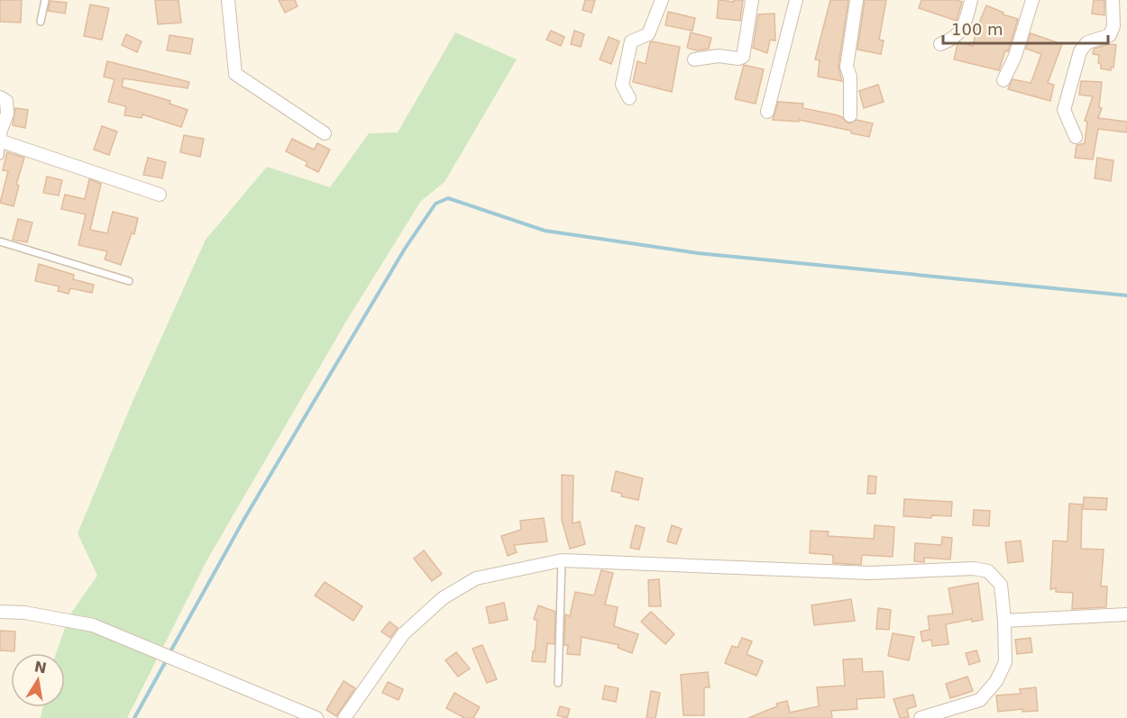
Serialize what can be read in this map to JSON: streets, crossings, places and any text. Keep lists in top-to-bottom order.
{
  "scale_bar": "100 m",
  "north": "top"
}
